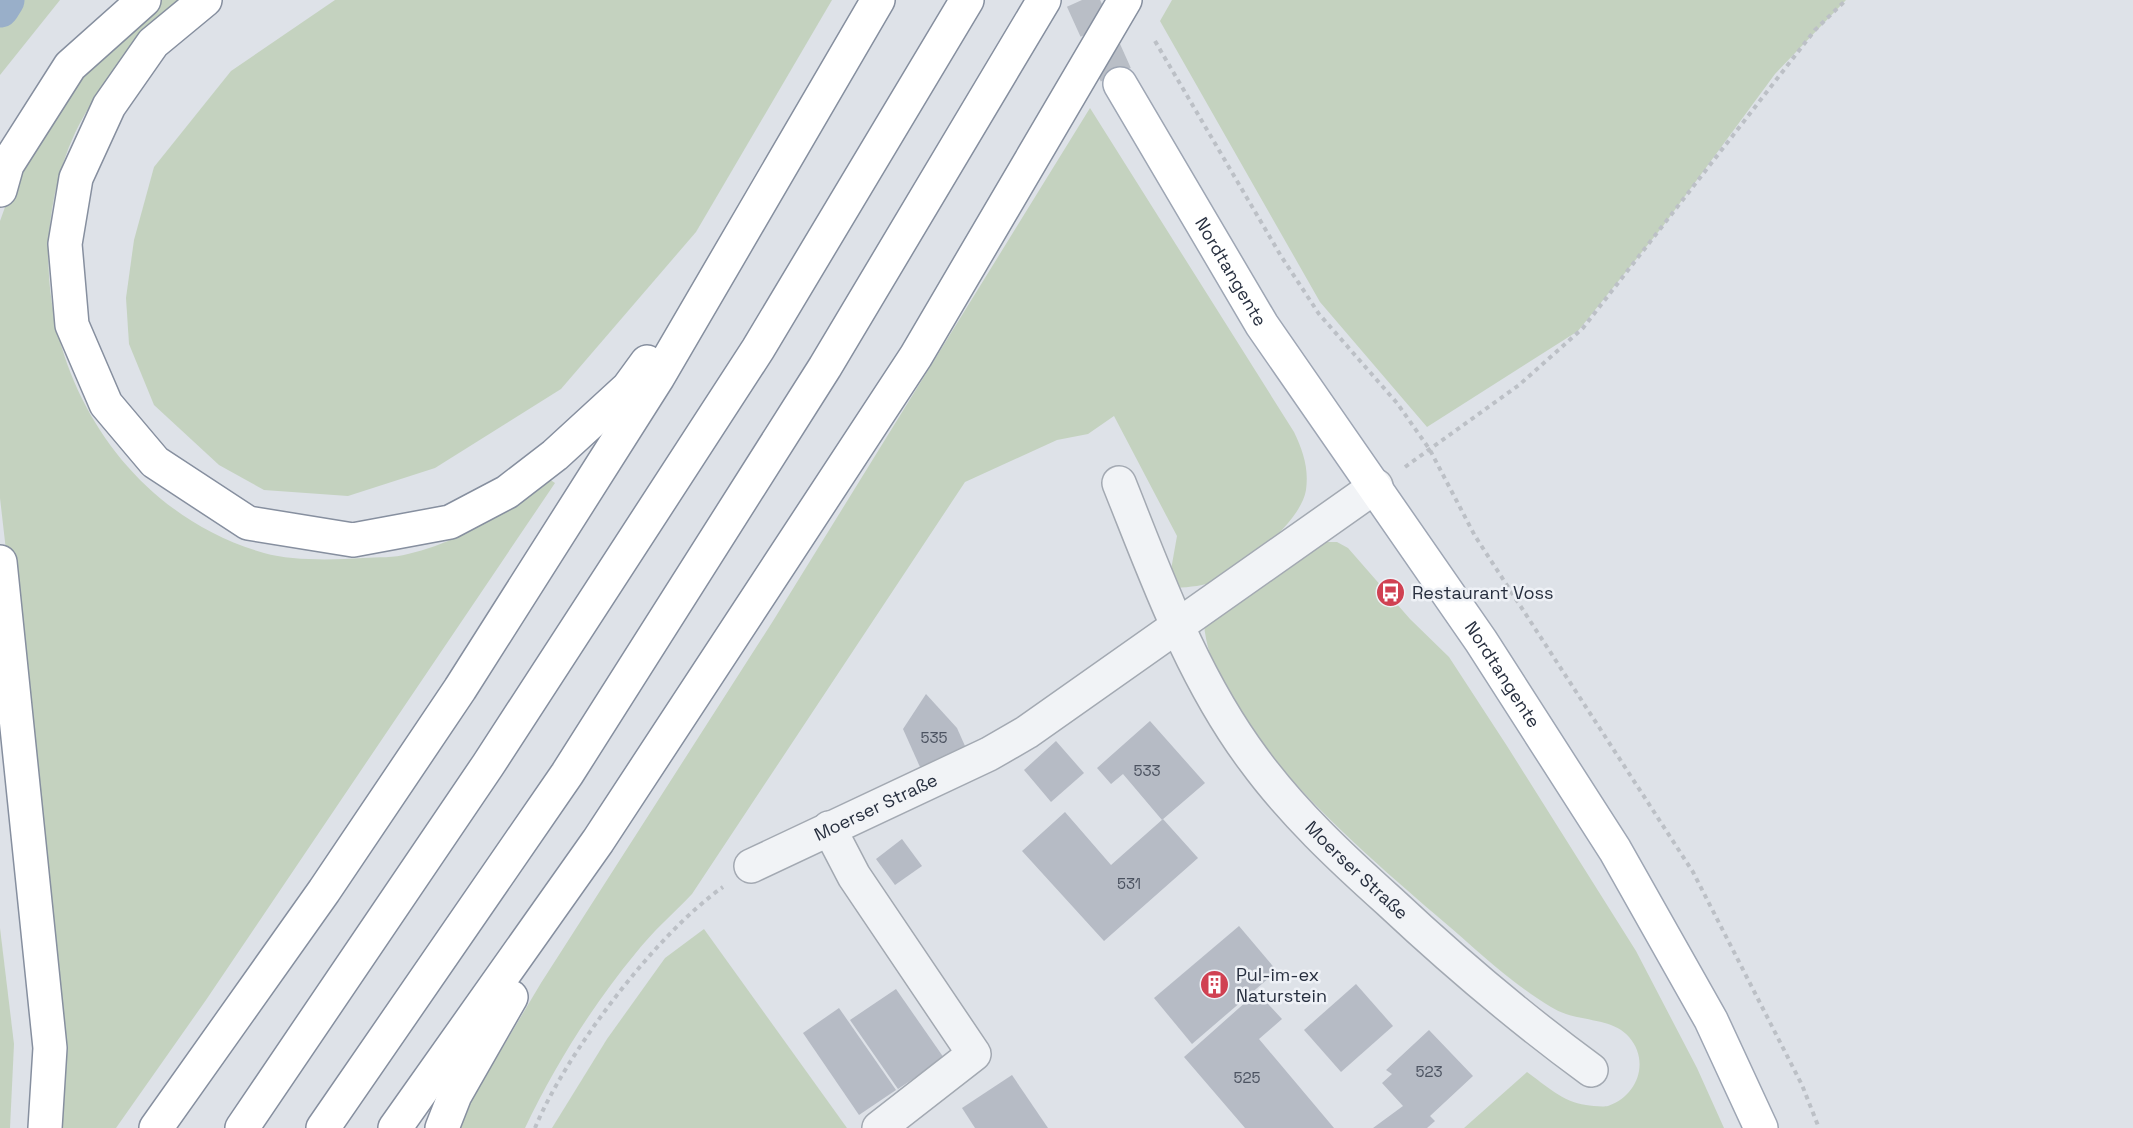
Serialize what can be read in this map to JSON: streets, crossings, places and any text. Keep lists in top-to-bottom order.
{
  "streets": {
    "main road": ["Nordtangente"],
    "street": ["Moerser Straße"]
  },
  "crossings": [
    ["Nordtangente", "Moerser Straße"]
  ],
  "places": {
    "bus stop": ["Restaurant Voss"],
    "building": ["Pul-im-ex Naturstein"]
  },
  "house_numbers": [
    "535",
    "533",
    "531",
    "523",
    "525"
  ]
}
